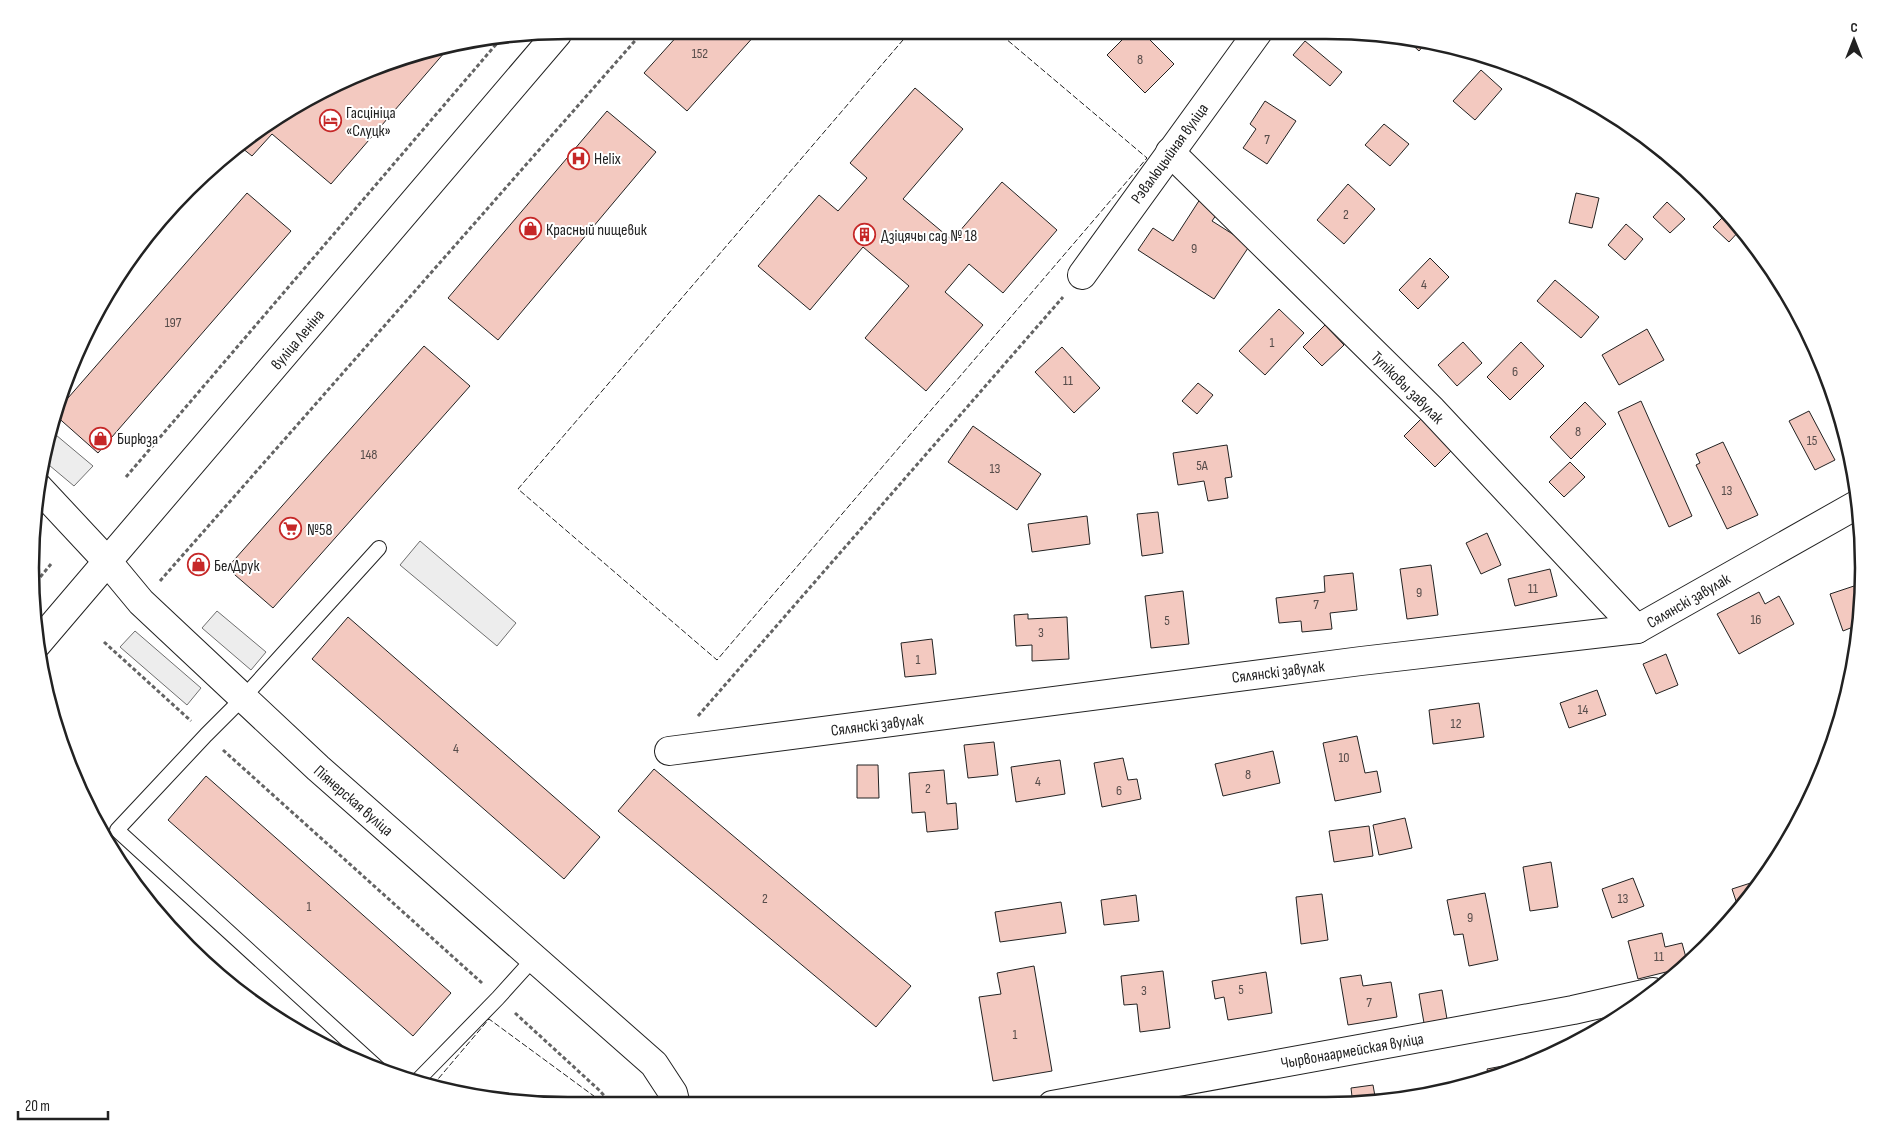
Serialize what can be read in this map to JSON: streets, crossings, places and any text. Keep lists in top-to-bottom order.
{
  "streets": {
    "street": [
      "Рэвалюцыйная вуліца",
      "вуліца Леніна",
      "Тупіковы завулак",
      "Сялянскі завулак",
      "Піянерская вуліца",
      "Чырвонаармейская вуліца"
    ]
  },
  "crossings": [
    ["Рэвалюцыйная вуліца", "Тупіковы завулак"],
    ["вуліца Леніна", "Піянерская вуліца"],
    ["Тупіковы завулак", "Сялянскі завулак"]
  ],
  "places": {
    "hotel": ["Гасцініца «Слуцк»"],
    "hospital": ["Helix"],
    "shop": ["Красный пищевик", "Бирюза", "БелДрук"],
    "building": ["Дзіцячы сад № 18"],
    "supermarket": ["№58"]
  },
  "house_numbers": [
    "152",
    "8",
    "7",
    "2",
    "9",
    "4",
    "197",
    "1",
    "6",
    "11",
    "8",
    "15",
    "148",
    "5А",
    "13",
    "13",
    "11",
    "9",
    "7",
    "16",
    "5",
    "3",
    "1",
    "14",
    "12",
    "4",
    "10",
    "8",
    "4",
    "2",
    "6",
    "2",
    "13",
    "1",
    "9",
    "11",
    "5",
    "3",
    "7",
    "1"
  ],
  "scale_bar": "20 m",
  "north": "top"
}
